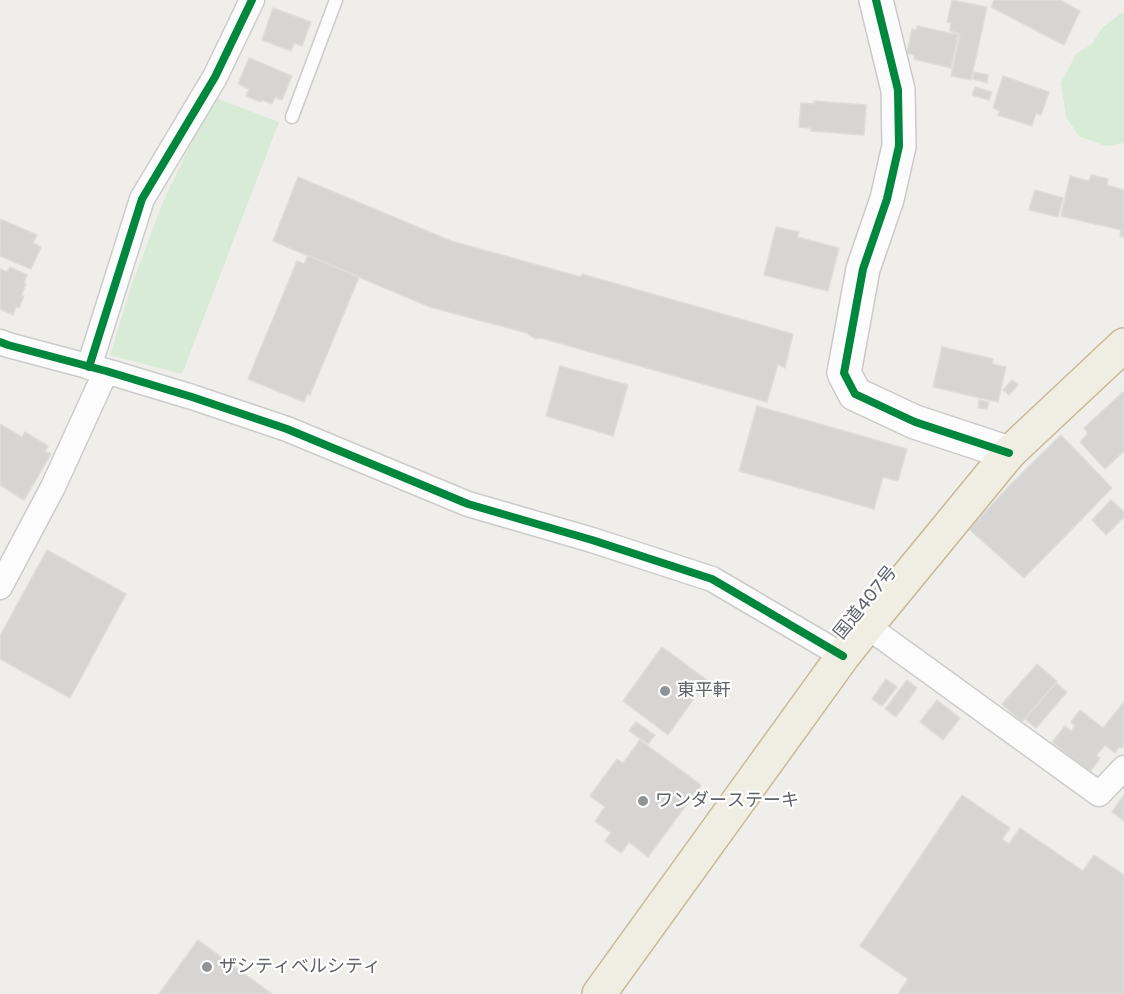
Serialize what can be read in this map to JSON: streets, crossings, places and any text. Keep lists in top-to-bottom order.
{
  "streets": {
    "highway": ["国道407号"]
  },
  "places": ["東平軒", "ワンダーステーキ", "ザシティベルシティ"]
}
